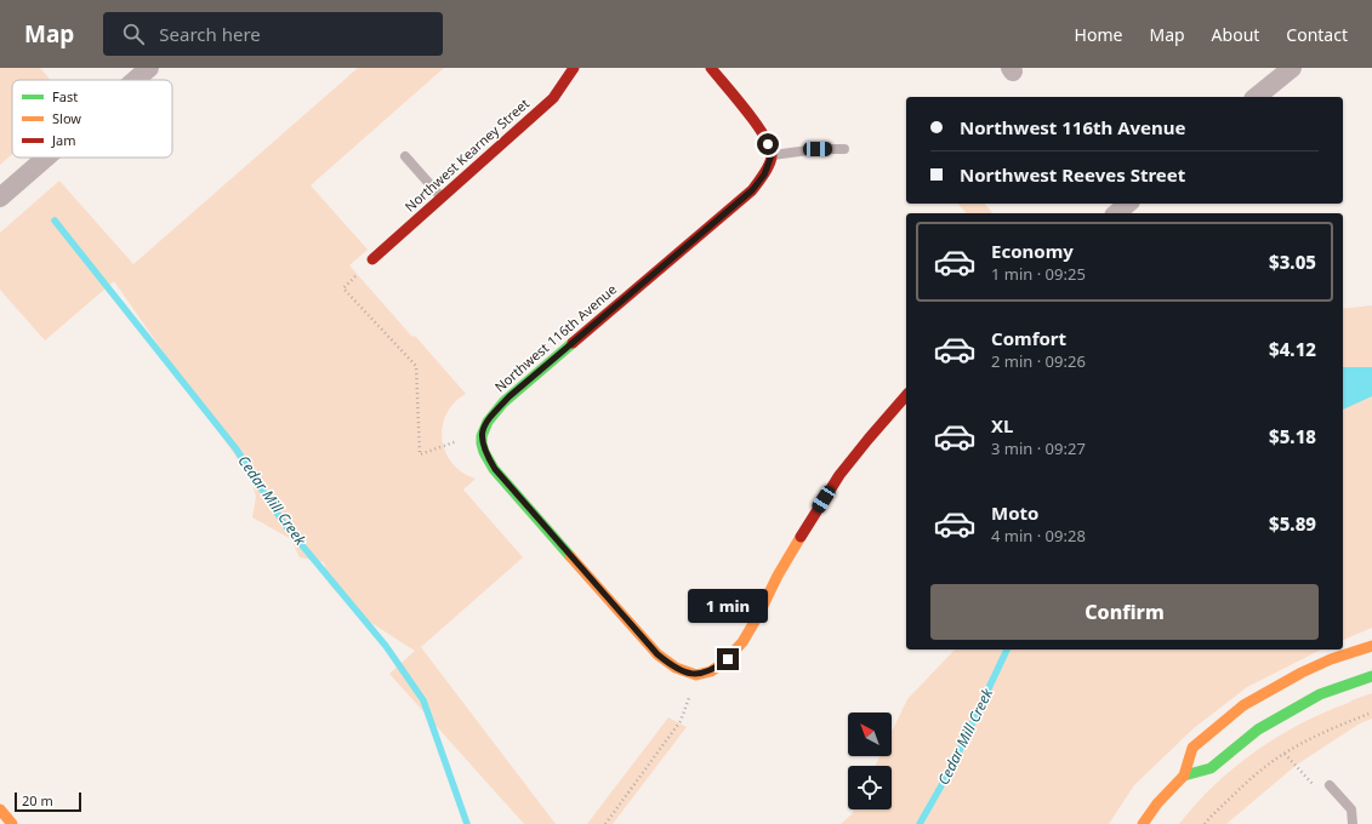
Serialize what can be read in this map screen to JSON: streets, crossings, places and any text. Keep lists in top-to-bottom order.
{
  "streets": {
    "street": ["Northwest Kearney Street", "Northwest 116th Avenue"]
  },
  "water": ["Cedar Mill Creek"],
  "legend": ["Fast", "Slow", "Jam"],
  "scale_bar": "20 m",
  "north": "top left",
  "page": {
    "header": "Map",
    "search": "Search here",
    "nav": [
      "Home",
      "Map",
      "About",
      "Contact"
    ],
    "banner": ["Northwest 116th Avenue", "Northwest Reeves Street"],
    "list": [
      {
        "name": "Economy",
        "note": "1 min · 09:25",
        "value": "$3.05"
      },
      {
        "name": "Comfort",
        "note": "2 min · 09:26",
        "value": "$4.12"
      },
      {
        "name": "XL",
        "note": "3 min · 09:27",
        "value": "$5.18"
      },
      {
        "name": "Moto",
        "note": "4 min · 09:28",
        "value": "$5.89"
      }
    ],
    "buttons": "Confirm",
    "bubble": "1 min",
    "scale": "20 m"
  }
}
